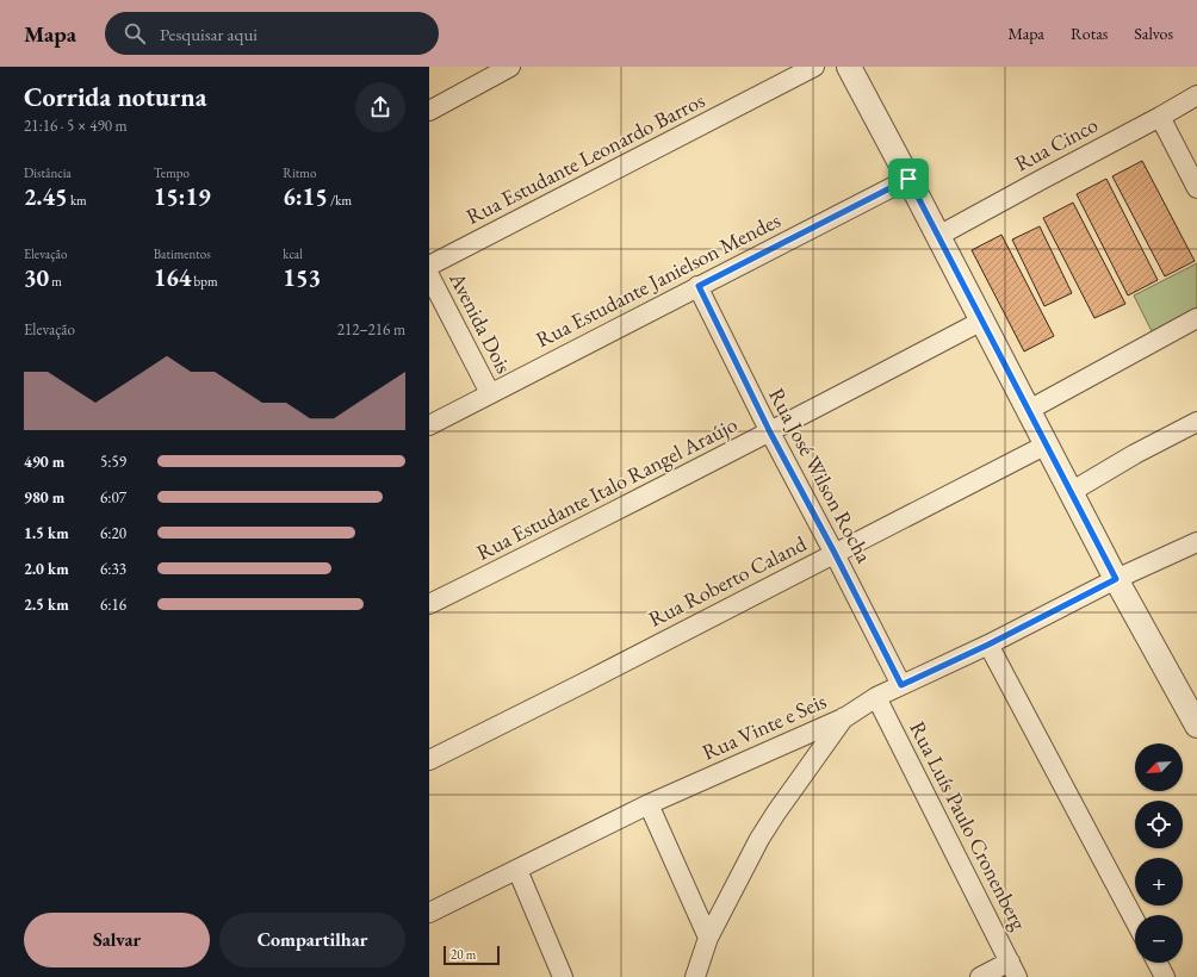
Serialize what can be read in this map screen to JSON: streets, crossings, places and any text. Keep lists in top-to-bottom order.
{
  "streets": {
    "street": [
      "Rua Cinco",
      "Rua Estudante Leonardo Barros",
      "Rua Estudante Janielson Mendes",
      "Avenida Dois",
      "Rua José Wilson Rocha",
      "Rua Estudante Italo Rangel Araújo",
      "Rua Roberto Caland",
      "Rua Vinte e Seis",
      "Rua Luís Paulo Cronenberg"
    ]
  },
  "crossings": [
    ["Rua Estudante Janielson Mendes", "Avenida Dois"],
    ["Rua Estudante Janielson Mendes", "Rua José Wilson Rocha"],
    ["Rua José Wilson Rocha", "Rua Estudante Italo Rangel Araújo"],
    ["Rua José Wilson Rocha", "Rua Roberto Caland"],
    ["Rua José Wilson Rocha", "Rua Vinte e Seis"],
    ["Rua Vinte e Seis", "Rua Luís Paulo Cronenberg"]
  ],
  "scale_bar": "20 m",
  "north": "bottom left",
  "page": {
    "header": "Mapa",
    "search": "Pesquisar aqui",
    "nav": ["Mapa", "Rotas", "Salvos"],
    "heading": ["Corrida noturna", "21:16 · 5 × 490 m"],
    "stats": [
      ["Distância", "2.45 km"],
      ["Tempo", "15:19"],
      ["Ritmo", "6:15 /km"],
      ["Elevação", "30 m"],
      ["Batimentos", "164 bpm"],
      ["kcal", "153"]
    ],
    "chart": ["Elevação", "212–216 m"],
    "list": [
      {
        "name": "490 m",
        "note": "5:59"
      },
      {
        "name": "980 m",
        "note": "6:07"
      },
      {
        "name": "1.5 km",
        "note": "6:20"
      },
      {
        "name": "2.0 km",
        "note": "6:33"
      },
      {
        "name": "2.5 km",
        "note": "6:16"
      }
    ],
    "map_buttons": ["+", "−"],
    "buttons": ["Salvar", "Compartilhar"],
    "scale": "20 m"
  }
}
